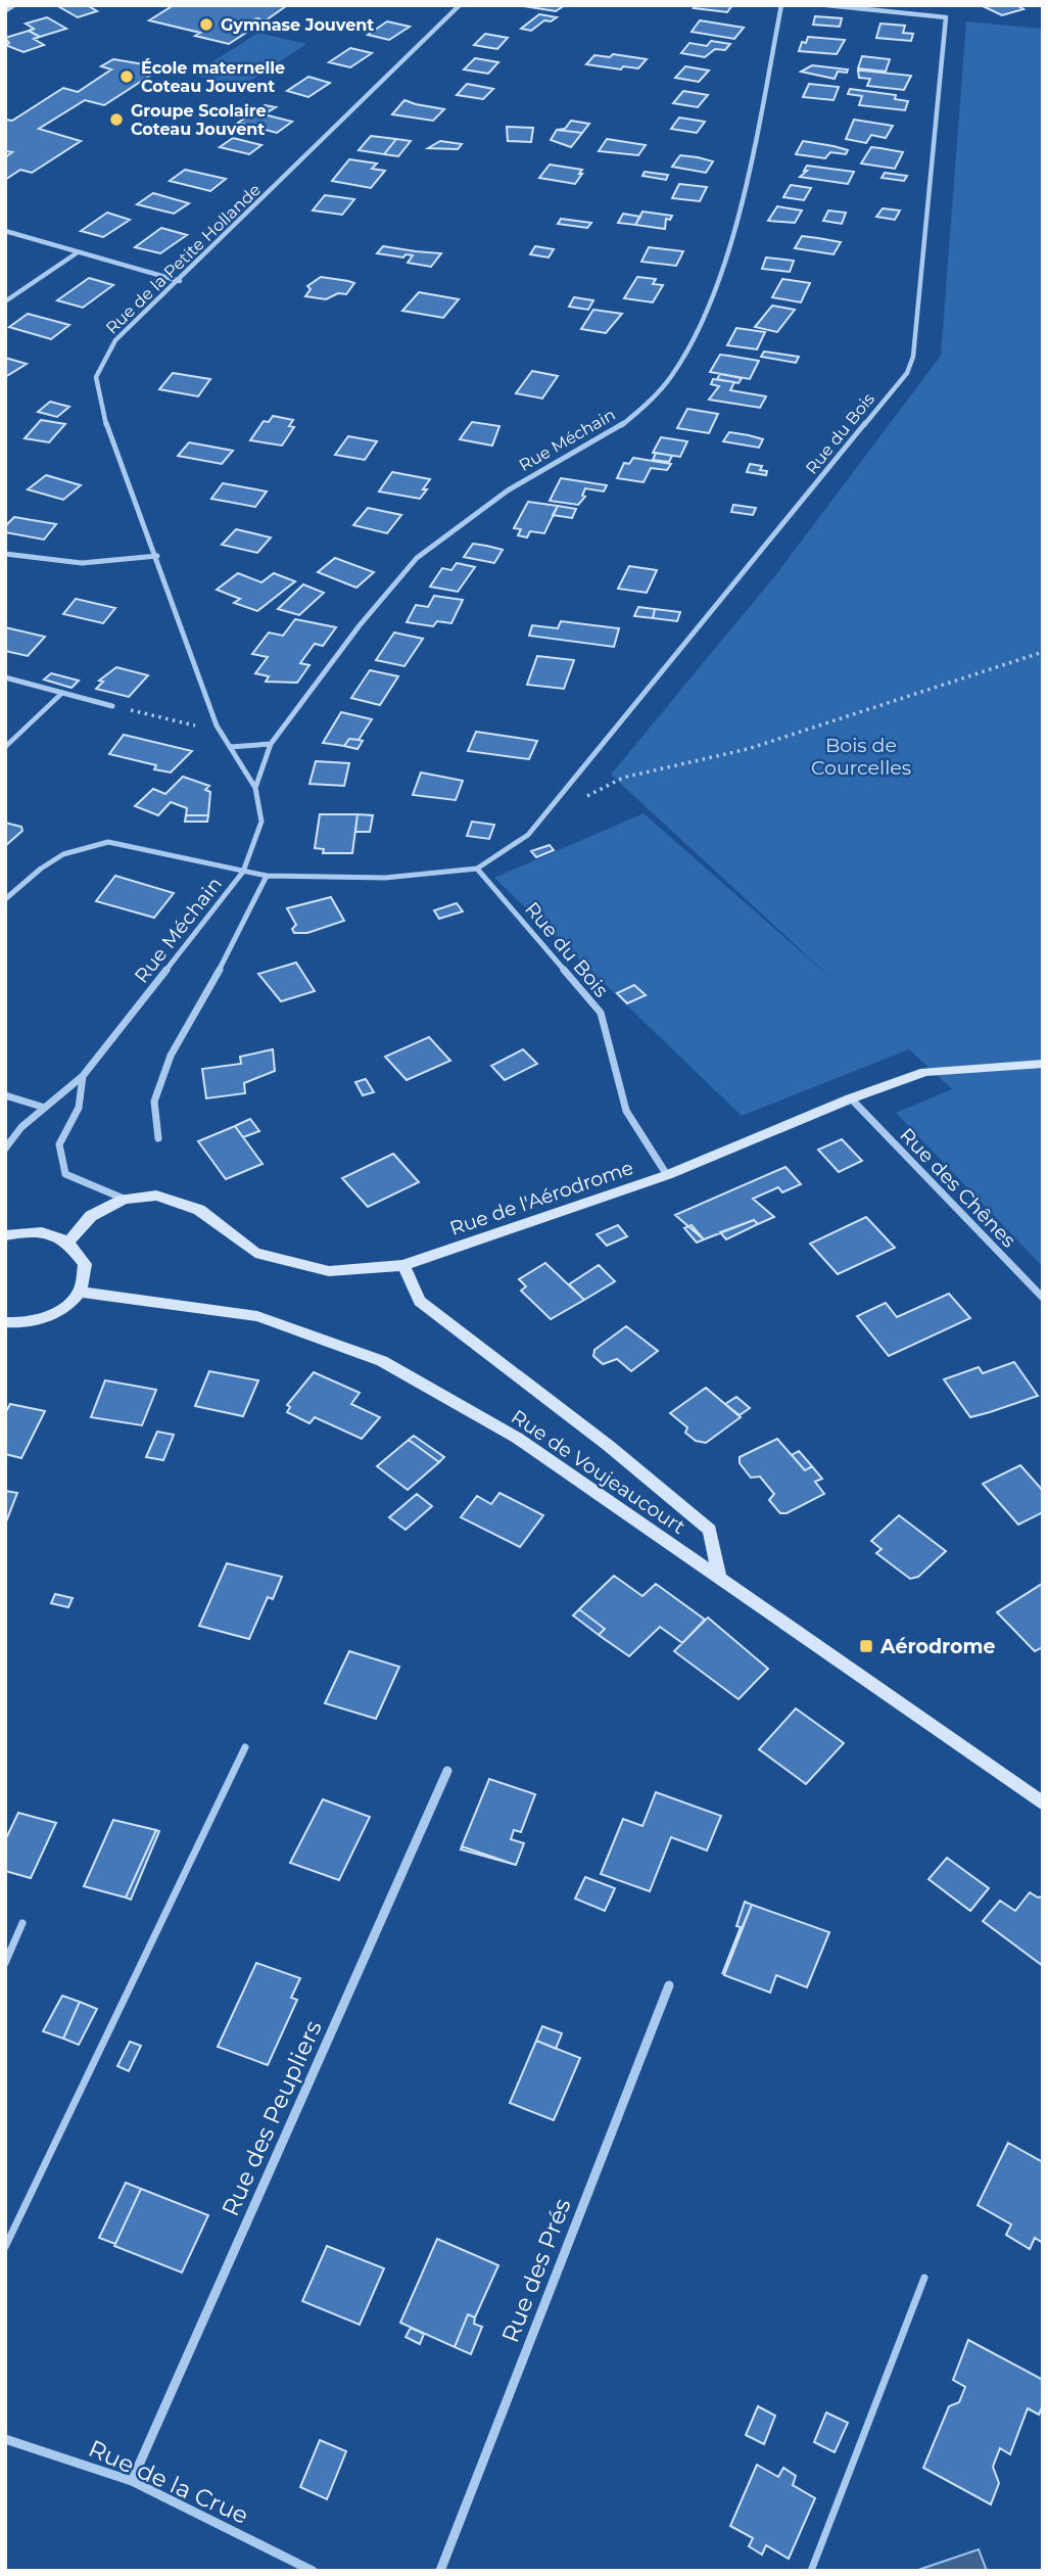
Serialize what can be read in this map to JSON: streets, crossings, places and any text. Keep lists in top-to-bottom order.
{
  "streets": {
    "street": [
      "Rue de la Petite Hollande",
      "Rue du Bois",
      "Rue Méchain",
      "Rue des Chênes",
      "Rue de l'Aérodrome",
      "Rue de Voujeaucourt",
      "Rue des Peupliers",
      "Rue des Prés",
      "Rue de la Crue"
    ]
  },
  "crossings": [
    ["Rue de la Petite Hollande", "Rue Méchain"],
    ["Rue du Bois", "Rue Méchain"],
    ["Rue du Bois", "Rue de l'Aérodrome"],
    ["Rue Méchain", "Rue de l'Aérodrome"],
    ["Rue des Chênes", "Rue de l'Aérodrome"],
    ["Rue des Peupliers", "Rue de la Crue"]
  ],
  "parks": ["Bois de Courcelles"],
  "places": {
    "other": ["Gymnase Jouvent", "École maternelle Coteau Jouvent", "Groupe Scolaire Coteau Jouvent"],
    "transit": ["Aérodrome"]
  }
}
